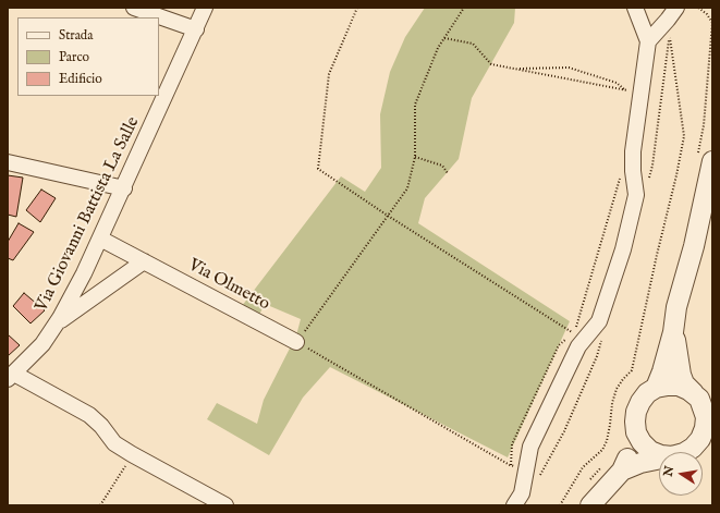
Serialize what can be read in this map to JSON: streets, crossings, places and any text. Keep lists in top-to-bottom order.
{
  "streets": {
    "street": ["Via Giovanni Battista La Salle", "Via Olmetto"]
  },
  "crossings": [
    ["Via Giovanni Battista La Salle", "Via Olmetto"]
  ],
  "legend": ["Strada", "Parco", "Edificio"],
  "north": "left"
}
